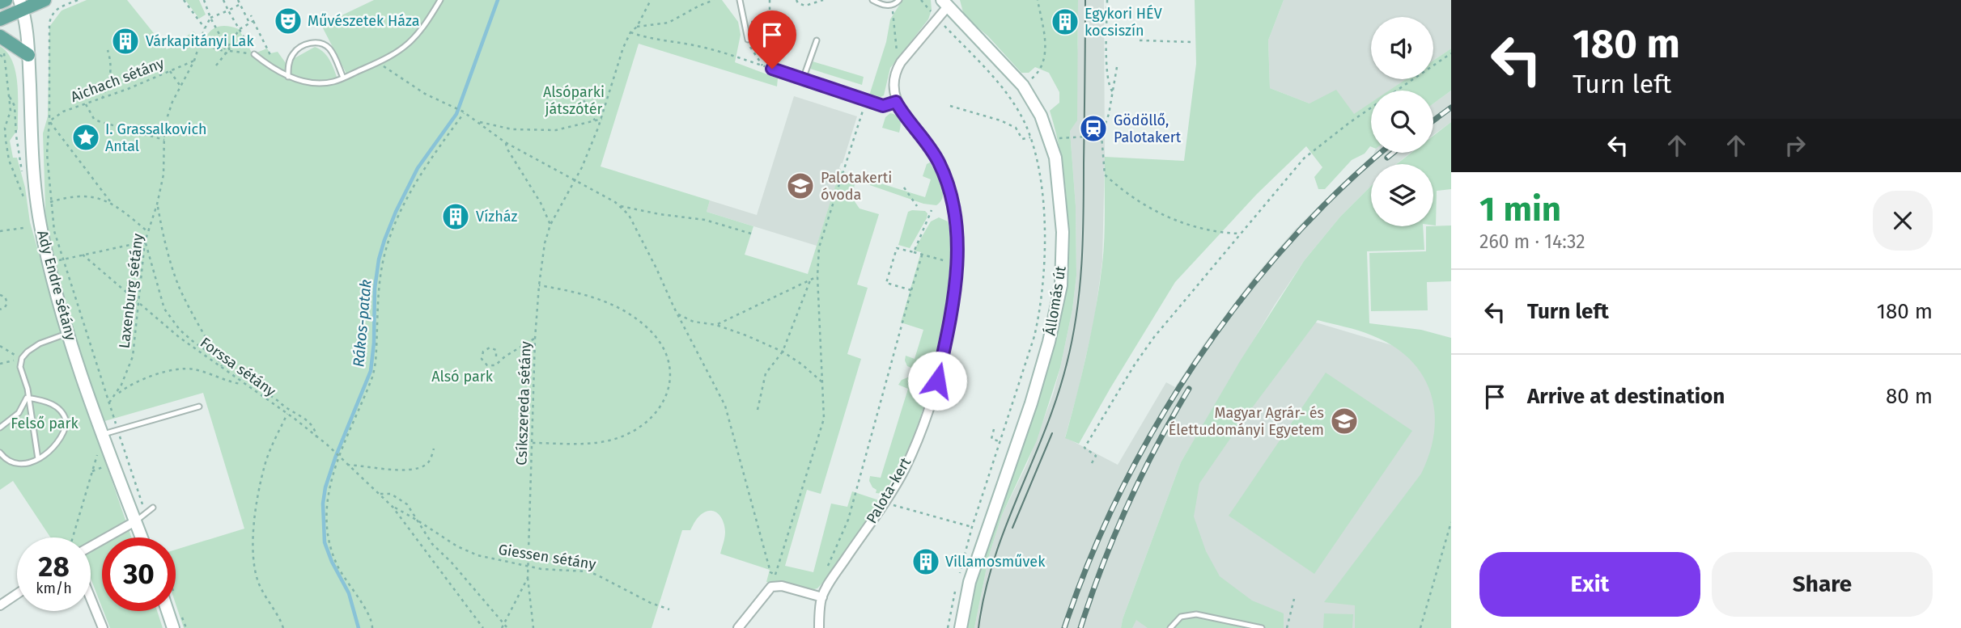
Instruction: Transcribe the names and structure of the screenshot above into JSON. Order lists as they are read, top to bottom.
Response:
{
  "streets": {
    "main road": ["Ady Endre sétány", "Állomás út"],
    "street": ["Palota-kert"],
    "path": [
      "Aichach sétány",
      "Laxenburg sétány",
      "Forssa sétány",
      "Csíkszereda sétány",
      "Giessen sétány"
    ]
  },
  "crossings": [
    ["Aichach sétány", "Laxenburg sétány"],
    ["Laxenburg sétány", "Forssa sétány"],
    ["Forssa sétány", "Giessen sétány"],
    ["Csíkszereda sétány", "Giessen sétány"]
  ],
  "water": ["Rákos-patak"],
  "parks": ["Alsóparki játszótér", "Alsó park", "Felső park"],
  "places": {
    "theatre": ["Művészetek Háza"],
    "building": [
      "Egykori HÉV kocsiszín",
      "Várkapitányi Lak",
      "Vízház",
      "Villamosművek"
    ],
    "station": ["Gödöllő, Palotakert"],
    "place": ["I. Grassalkovich Antal"],
    "school or university": ["Palotakerti óvoda", "Magyar Agrár- és Élettudományi Egyetem"]
  },
  "page": {
    "turn": ["180 m", "Turn left"],
    "heading": ["1 min", "260 m · 14:32"],
    "list": [
      {
        "name": "Turn left",
        "value": "180 m"
      },
      {
        "name": "Arrive at destination",
        "value": "80 m"
      }
    ],
    "speed": "28 km/h",
    "limit": "30",
    "buttons": ["Exit", "Share"]
  }
}
